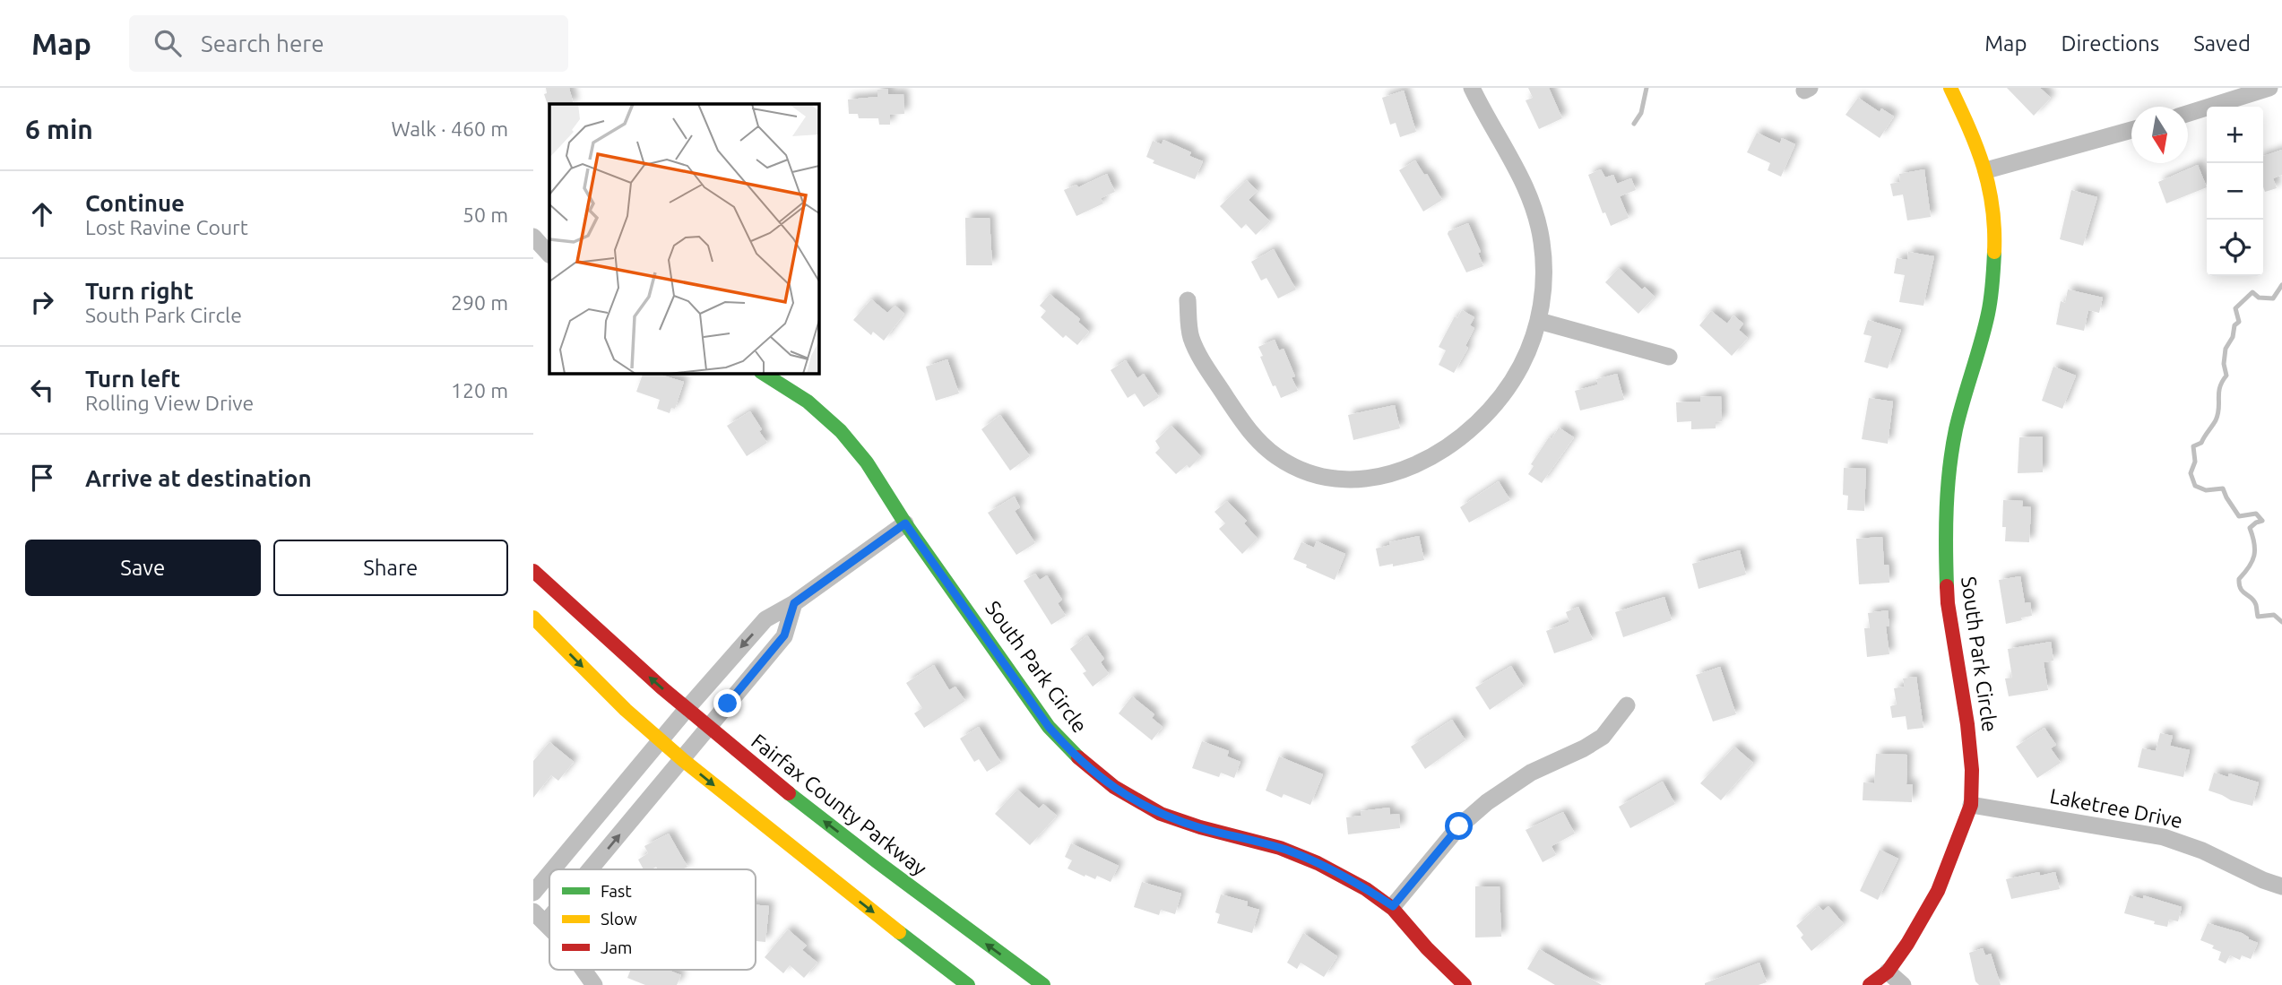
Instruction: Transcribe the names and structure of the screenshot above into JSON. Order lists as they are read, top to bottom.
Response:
{
  "streets": {
    "main road": ["South Park Circle", "Fairfax County Parkway"],
    "street": ["Laketree Drive"]
  },
  "crossings": [
    ["South Park Circle", "Laketree Drive"]
  ],
  "legend": ["Fast", "Slow", "Jam"],
  "north": "bottom",
  "page": {
    "header": "Map",
    "search": "Search here",
    "nav": ["Map", "Directions", "Saved"],
    "heading": ["6 min", "Walk · 460 m"],
    "map_buttons": ["+", "−"],
    "list": [
      ["Continue", "Lost Ravine Court", "50 m"],
      ["Turn right", "South Park Circle", "290 m"],
      ["Turn left", "Rolling View Drive", "120 m"],
      "Arrive at destination"
    ],
    "buttons": ["Save", "Share"]
  }
}
